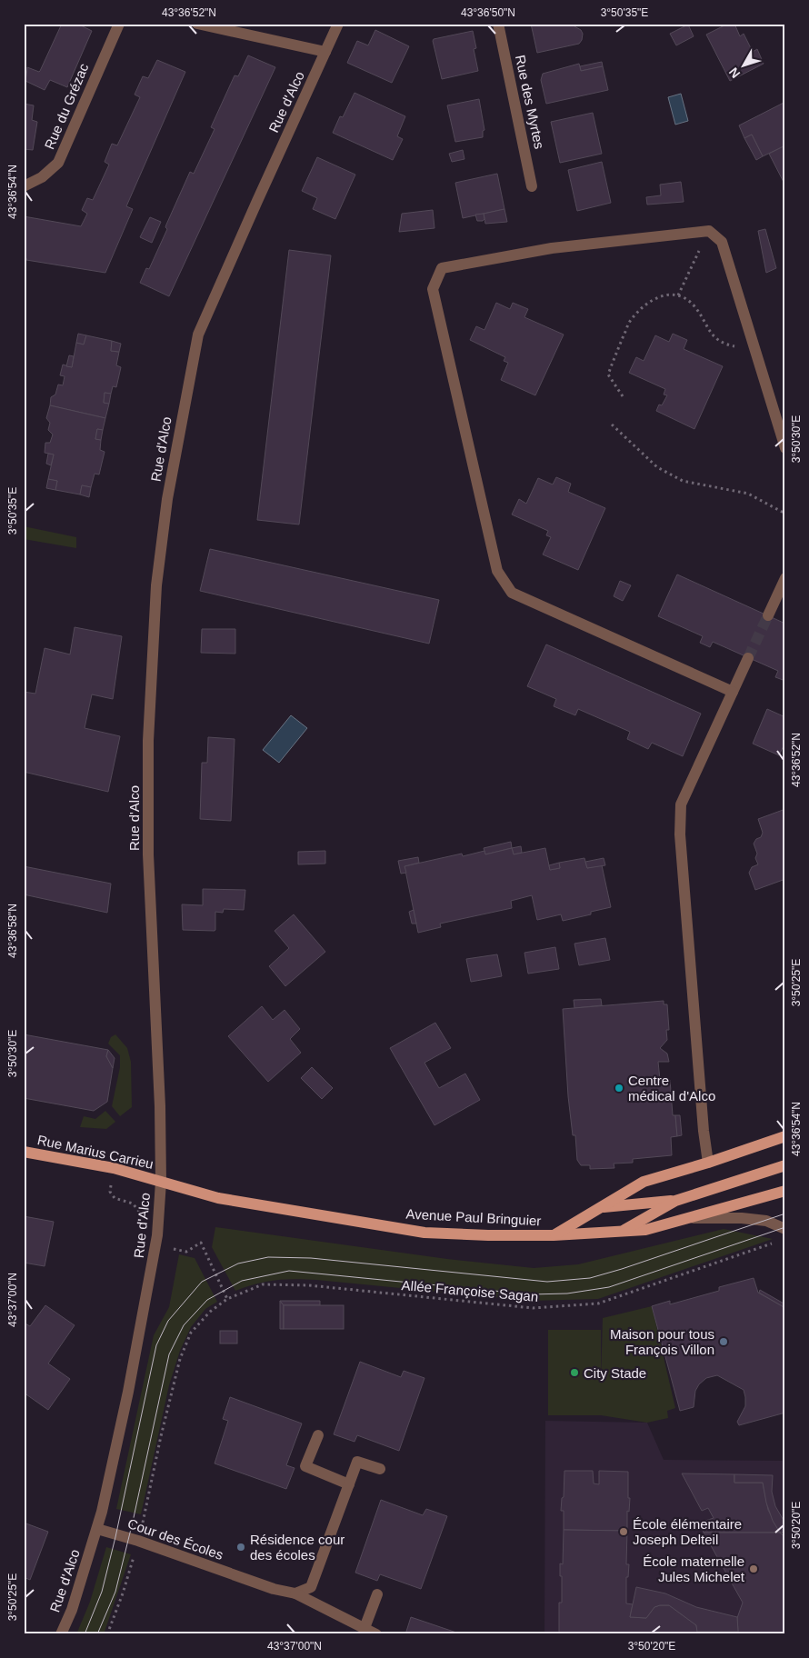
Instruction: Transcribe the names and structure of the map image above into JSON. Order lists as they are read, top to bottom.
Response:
{
  "streets": {
    "main road": ["Rue Marius Carrieu", "Avenue Paul Bringuier"],
    "street": [
      "Rue d'Alco",
      "Rue des Myrtes",
      "Rue du Grézac",
      "Cour des Écoles"
    ],
    "path": ["Allée Françoise Sagan"]
  },
  "crossings": [
    ["Rue d'Alco", "Rue Marius Carrieu"],
    ["Rue d'Alco", "Avenue Paul Bringuier"],
    ["Rue d'Alco", "Cour des Écoles"],
    ["Rue Marius Carrieu", "Avenue Paul Bringuier"],
    ["Allée Françoise Sagan", "Cour des Écoles"]
  ],
  "places": [
    "Centre médical d'Alco",
    "Maison pour tous François Villon",
    "City Stade",
    "École élémentaire Joseph Delteil",
    "Résidence cour des écoles",
    "École maternelle Jules Michelet"
  ],
  "north": "bottom left",
  "coordinates": [
    "43°36'52\"N",
    "43°36'50\"N",
    "3°50'35\"E",
    "43°36'54\"N",
    "3°50'30\"E",
    "43°36'58\"N",
    "3°50'25\"E",
    "43°37'00\"N",
    "3°50'20\"E"
  ]
}
